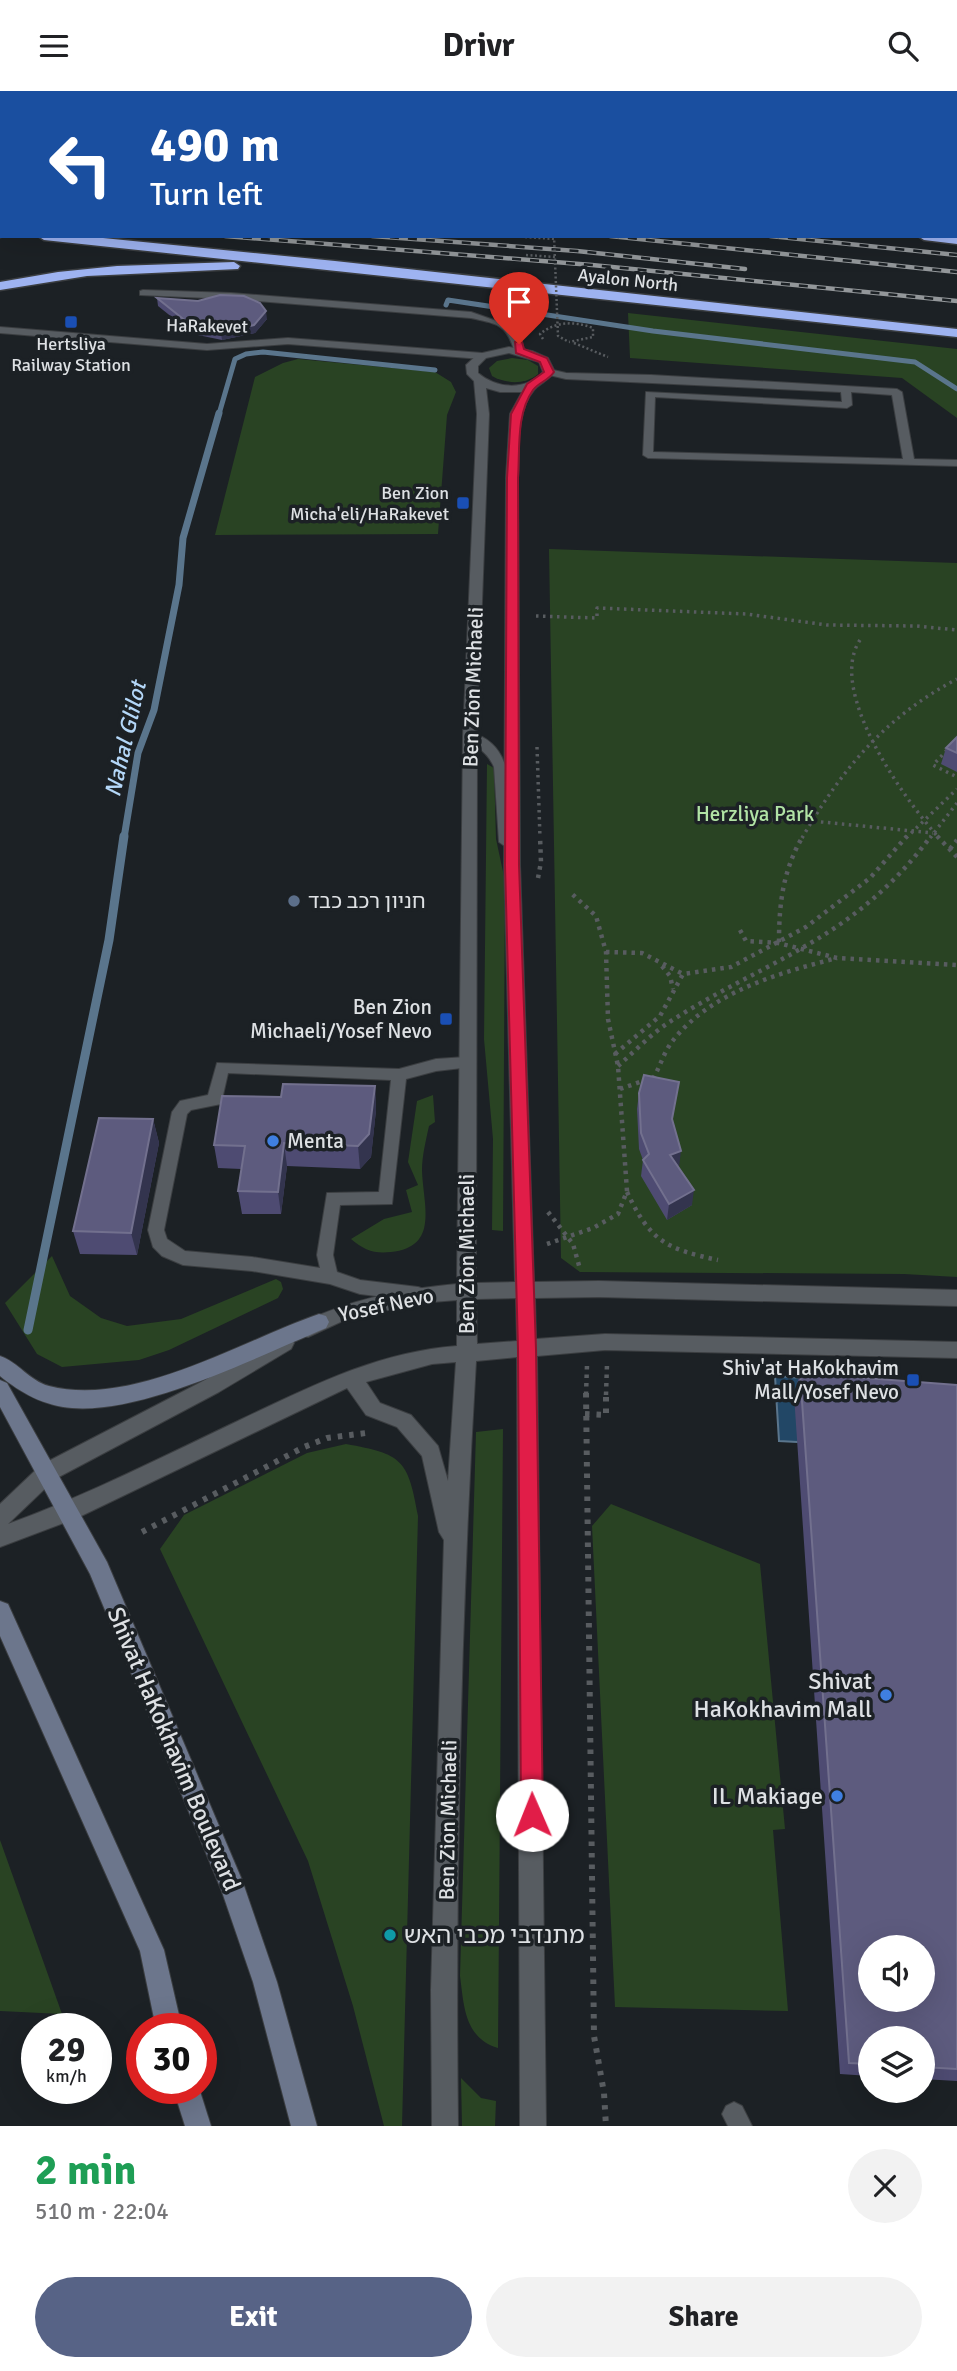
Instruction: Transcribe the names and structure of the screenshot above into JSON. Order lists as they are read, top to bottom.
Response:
{
  "streets": {
    "highway": ["Ayalon North"],
    "main road": ["Shivat HaKokhavim Boulevard"],
    "street": ["Ben Zion Michaeli", "Yosef Nevo"],
    "lane": ["HaRakevet"]
  },
  "crossings": [
    ["Ben Zion Michaeli", "Yosef Nevo"],
    ["Yosef Nevo", "Shivat HaKokhavim Boulevard"]
  ],
  "water": ["Nahal Glilot"],
  "parks": ["Herzliya Park"],
  "places": {
    "transit": [
      "Hertsliya Railway Station",
      "Ben Zion Micha'eli/HaRakevet",
      "Ben Zion Michaeli/Yosef Nevo",
      "Shiv'at HaKokhavim Mall/Yosef Nevo"
    ],
    "other": [
      "חניון רכב כבד",
      "Menta",
      "Shivat HaKokhavim Mall",
      "IL Makiage",
      "מתנדבי מכבי האש"
    ]
  },
  "page": {
    "header": "Drivr",
    "turn": ["490 m", "Turn left"],
    "speed": "29 km/h",
    "limit": "30",
    "heading": ["2 min", "510 m · 22:04"],
    "buttons": ["Exit", "Share"]
  }
}
